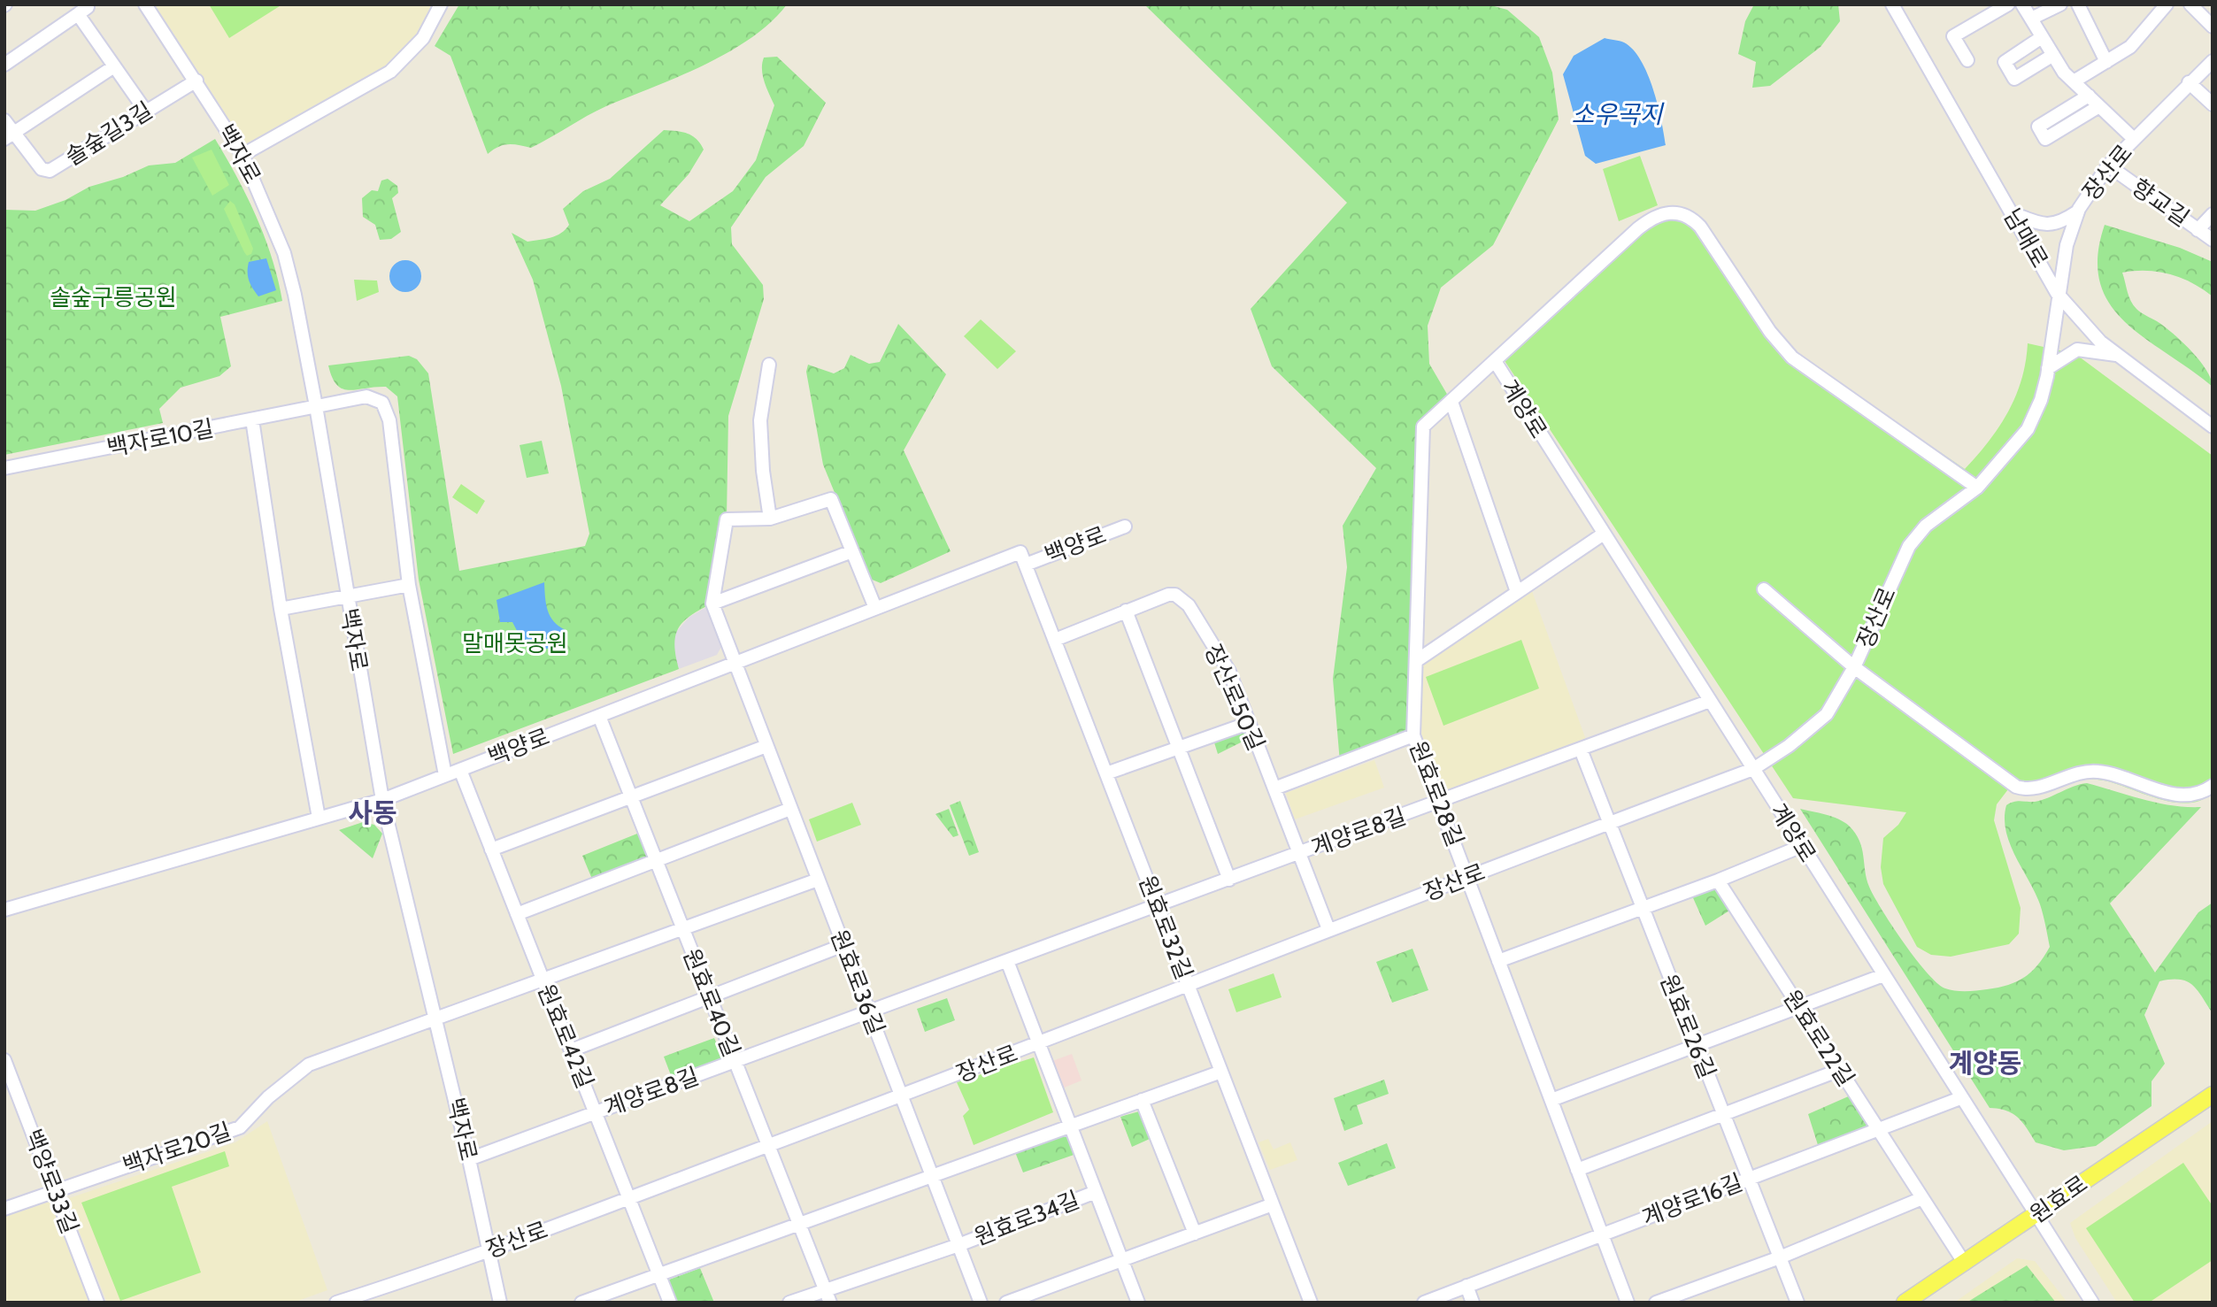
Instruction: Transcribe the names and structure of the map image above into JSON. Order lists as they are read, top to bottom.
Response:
{
  "streets": {
    "main road": ["원효로"],
    "street": [
      "솔숲길3길",
      "백자로",
      "장산로",
      "향교길",
      "남매로",
      "계양로",
      "백자로10길",
      "백양로",
      "장산로50길",
      "원효로28길",
      "계양로8길",
      "원효로32길",
      "원효로36길",
      "원효로40길",
      "원효로26길",
      "원효로42길",
      "원효로22길",
      "백자로20길",
      "백양로33길",
      "계양로16길",
      "원효로34길"
    ]
  },
  "crossings": [
    ["솔숲길3길", "백자로"],
    ["백자로", "장산로"],
    ["백자로", "백자로10길"],
    ["백자로", "백양로"],
    ["백자로", "계양로8길"],
    ["백자로", "백자로20길"],
    ["장산로", "향교길"],
    ["장산로", "남매로"],
    ["장산로", "계양로"],
    ["장산로", "장산로50길"],
    ["장산로", "원효로28길"],
    ["장산로", "원효로32길"],
    ["장산로", "원효로36길"],
    ["장산로", "원효로40길"],
    ["장산로", "원효로26길"],
    ["장산로", "원효로42길"],
    ["장산로", "원효로34길"],
    ["계양로", "원효로28길"],
    ["계양로", "계양로8길"],
    ["계양로", "원효로"],
    ["계양로", "계양로16길"],
    ["백양로", "원효로32길"],
    ["백양로", "원효로36길"],
    ["백양로", "원효로40길"],
    ["백양로", "원효로42길"],
    ["장산로50길", "계양로8길"],
    ["장산로50길", "원효로32길"],
    ["원효로28길", "계양로8길"],
    ["원효로28길", "계양로16길"],
    ["계양로8길", "원효로32길"],
    ["계양로8길", "원효로36길"],
    ["계양로8길", "원효로40길"],
    ["계양로8길", "원효로26길"],
    ["계양로8길", "원효로42길"],
    ["원효로36길", "백자로20길"],
    ["원효로36길", "원효로34길"],
    ["원효로40길", "백자로20길"],
    ["원효로26길", "계양로16길"],
    ["원효로42길", "백자로20길"],
    ["원효로22길", "원효로"],
    ["원효로22길", "계양로16길"],
    ["백자로20길", "백양로33길"]
  ],
  "districts": ["사동", "계양동"],
  "water": ["소우곡지"],
  "parks": ["솔숲구릉공원", "말매못공원"]
}
